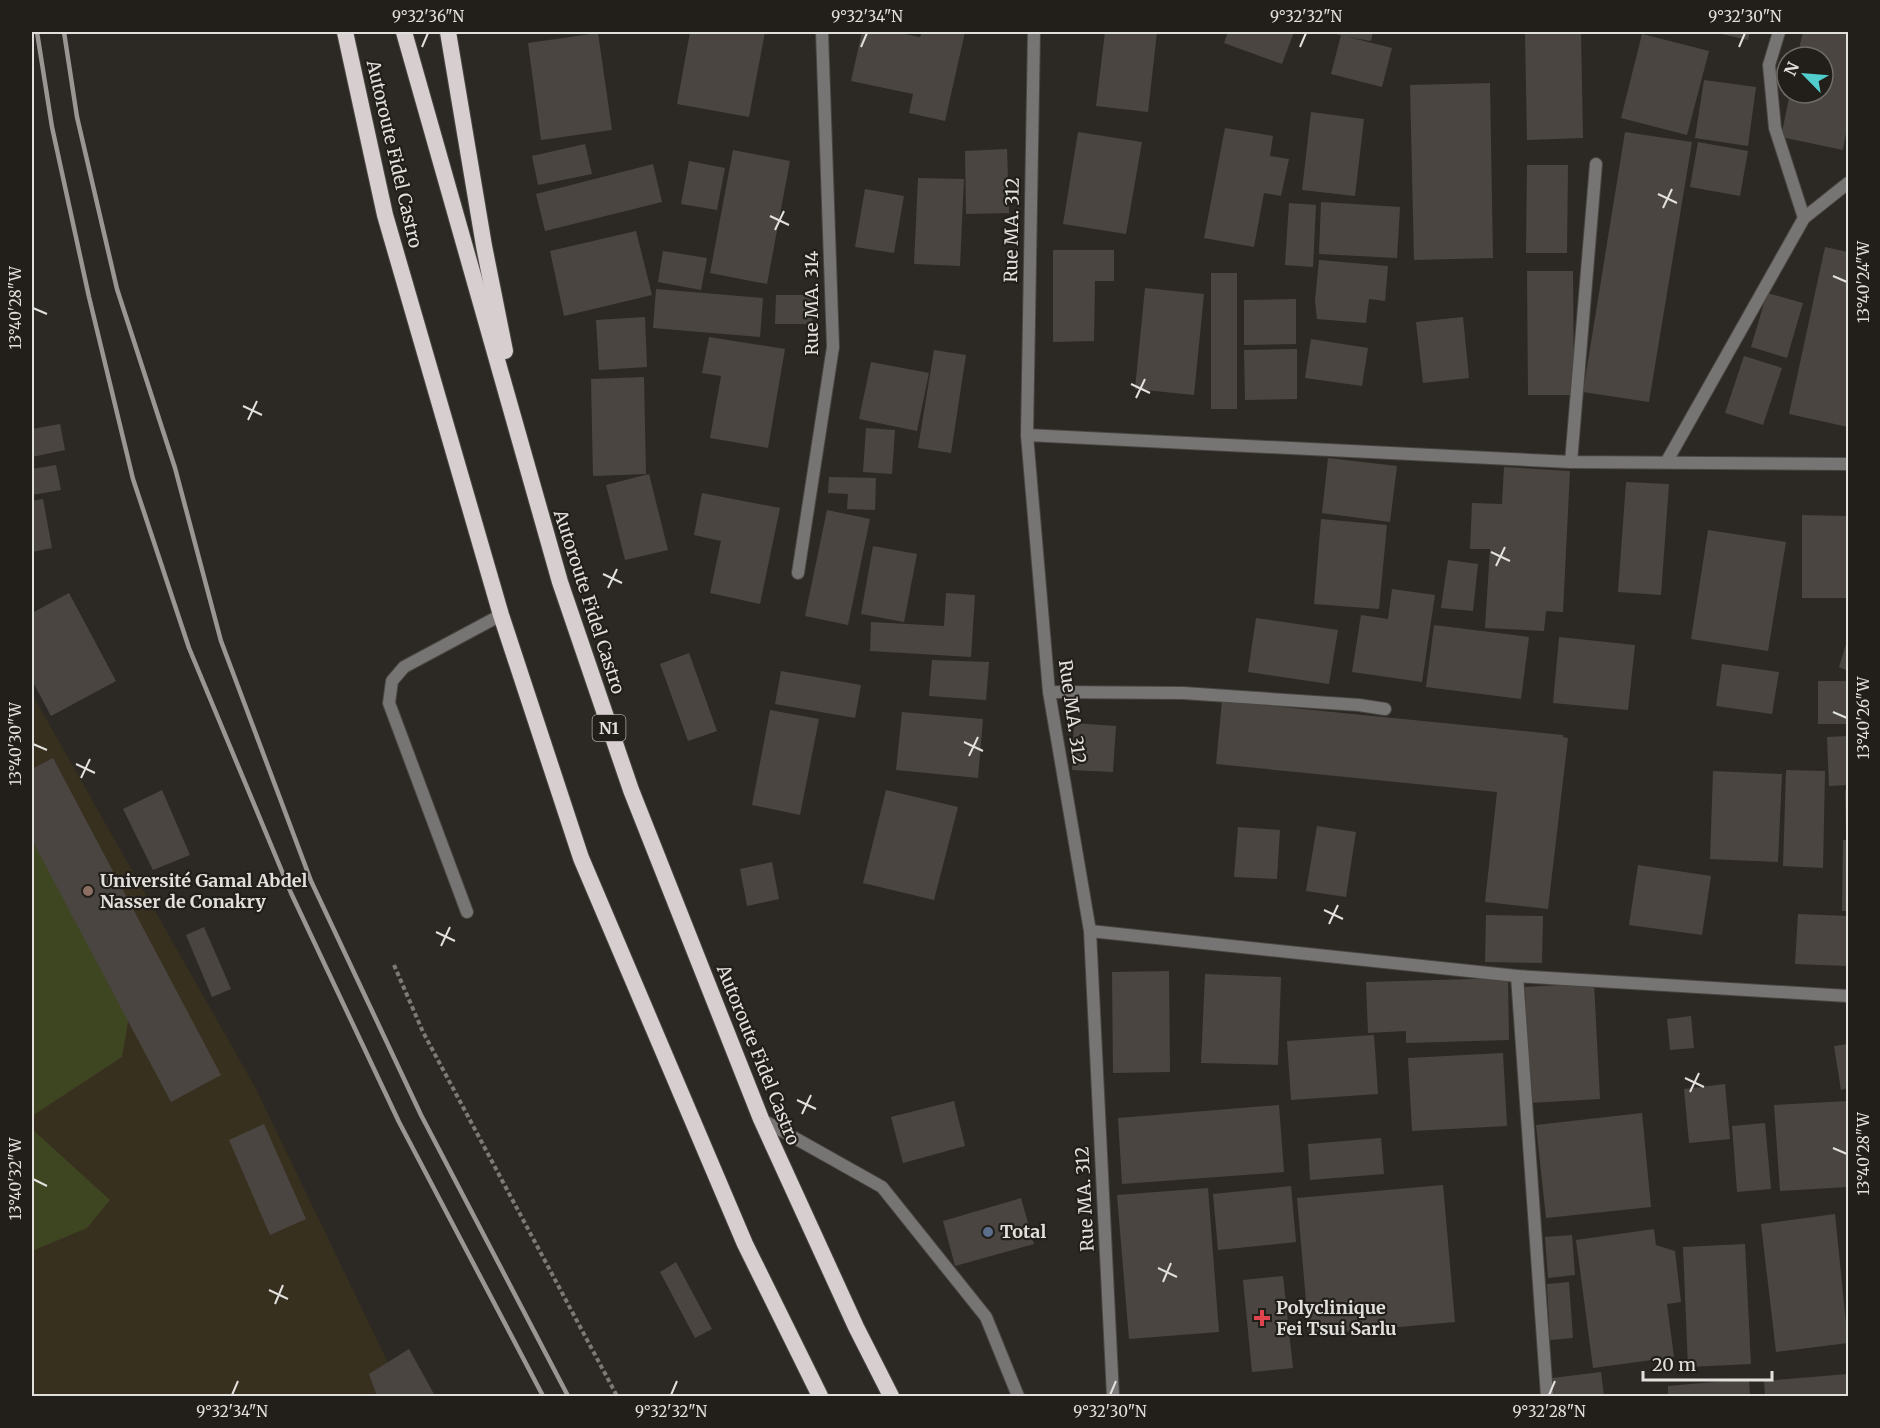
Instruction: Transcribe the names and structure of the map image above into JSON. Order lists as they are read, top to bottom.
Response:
{
  "streets": {
    "highway": ["Autoroute Fidel Castro", "N1"],
    "street": ["Rue MA. 312", "Rue MA. 314"]
  },
  "places": {
    "other": ["Université Gamal Abdel Nasser de Conakry", "Total"],
    "health": ["Polyclinique Fei Tsui Sarlu"]
  },
  "scale_bar": "20 m",
  "north": "top left",
  "coordinates": [
    "9°32'36\"N",
    "9°32'34\"N",
    "9°32'32\"N",
    "9°32'30\"N",
    "13°40'24\"W",
    "13°40'28\"W",
    "13°40'26\"W",
    "13°40'30\"W",
    "13°40'32\"W",
    "9°32'28\"N"
  ]
}
